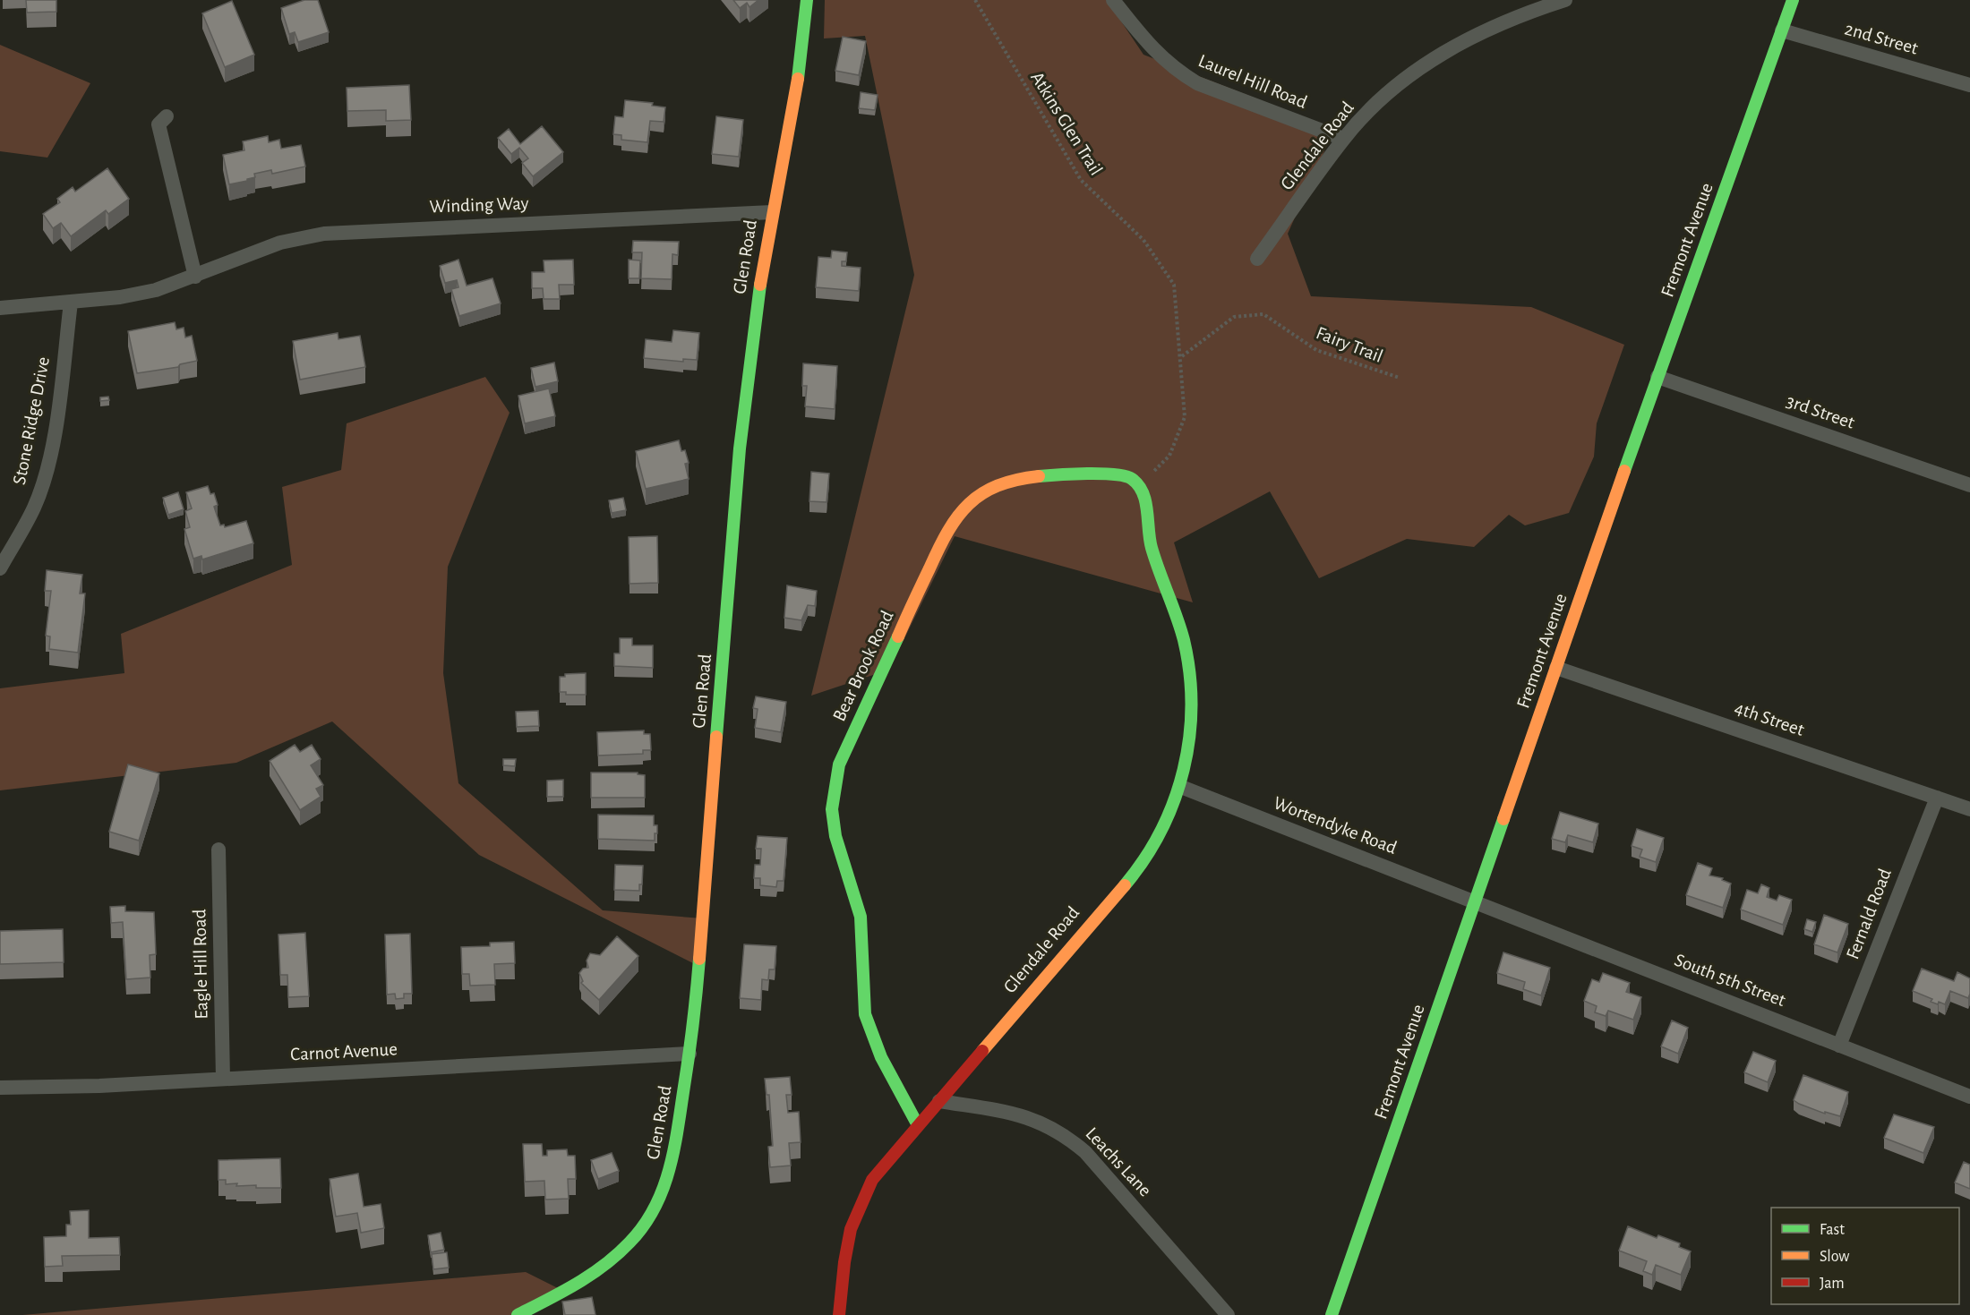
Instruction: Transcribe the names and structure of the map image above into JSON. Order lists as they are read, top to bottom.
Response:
{
  "streets": {
    "street": [
      "2nd Street",
      "Laurel Hill Road",
      "Glendale Road",
      "Winding Way",
      "Fremont Avenue",
      "Glen Road",
      "3rd Street",
      "Stone Ridge Drive",
      "Bear Brook Road",
      "4th Street",
      "Wortendyke Road",
      "Fernald Road",
      "Eagle Hill Road",
      "South 5th Street",
      "Carnot Avenue",
      "Leachs Lane"
    ],
    "path": ["Atkins Glen Trail", "Fairy Trail"]
  },
  "crossings": [
    ["2nd Street", "Fremont Avenue"],
    ["Laurel Hill Road", "Glendale Road"],
    ["Atkins Glen Trail", "Glendale Road"],
    ["Atkins Glen Trail", "Fairy Trail"],
    ["Atkins Glen Trail", "Bear Brook Road"],
    ["Glendale Road", "Bear Brook Road"],
    ["Glendale Road", "Wortendyke Road"],
    ["Glendale Road", "Leachs Lane"],
    ["Winding Way", "Glen Road"],
    ["Winding Way", "Stone Ridge Drive"],
    ["Fremont Avenue", "3rd Street"],
    ["Fremont Avenue", "4th Street"],
    ["Fremont Avenue", "Wortendyke Road"],
    ["Fremont Avenue", "South 5th Street"],
    ["Glen Road", "Carnot Avenue"],
    ["4th Street", "Fernald Road"],
    ["Wortendyke Road", "South 5th Street"],
    ["Fernald Road", "South 5th Street"],
    ["Eagle Hill Road", "Carnot Avenue"]
  ],
  "legend": ["Fast", "Slow", "Jam"]
}
